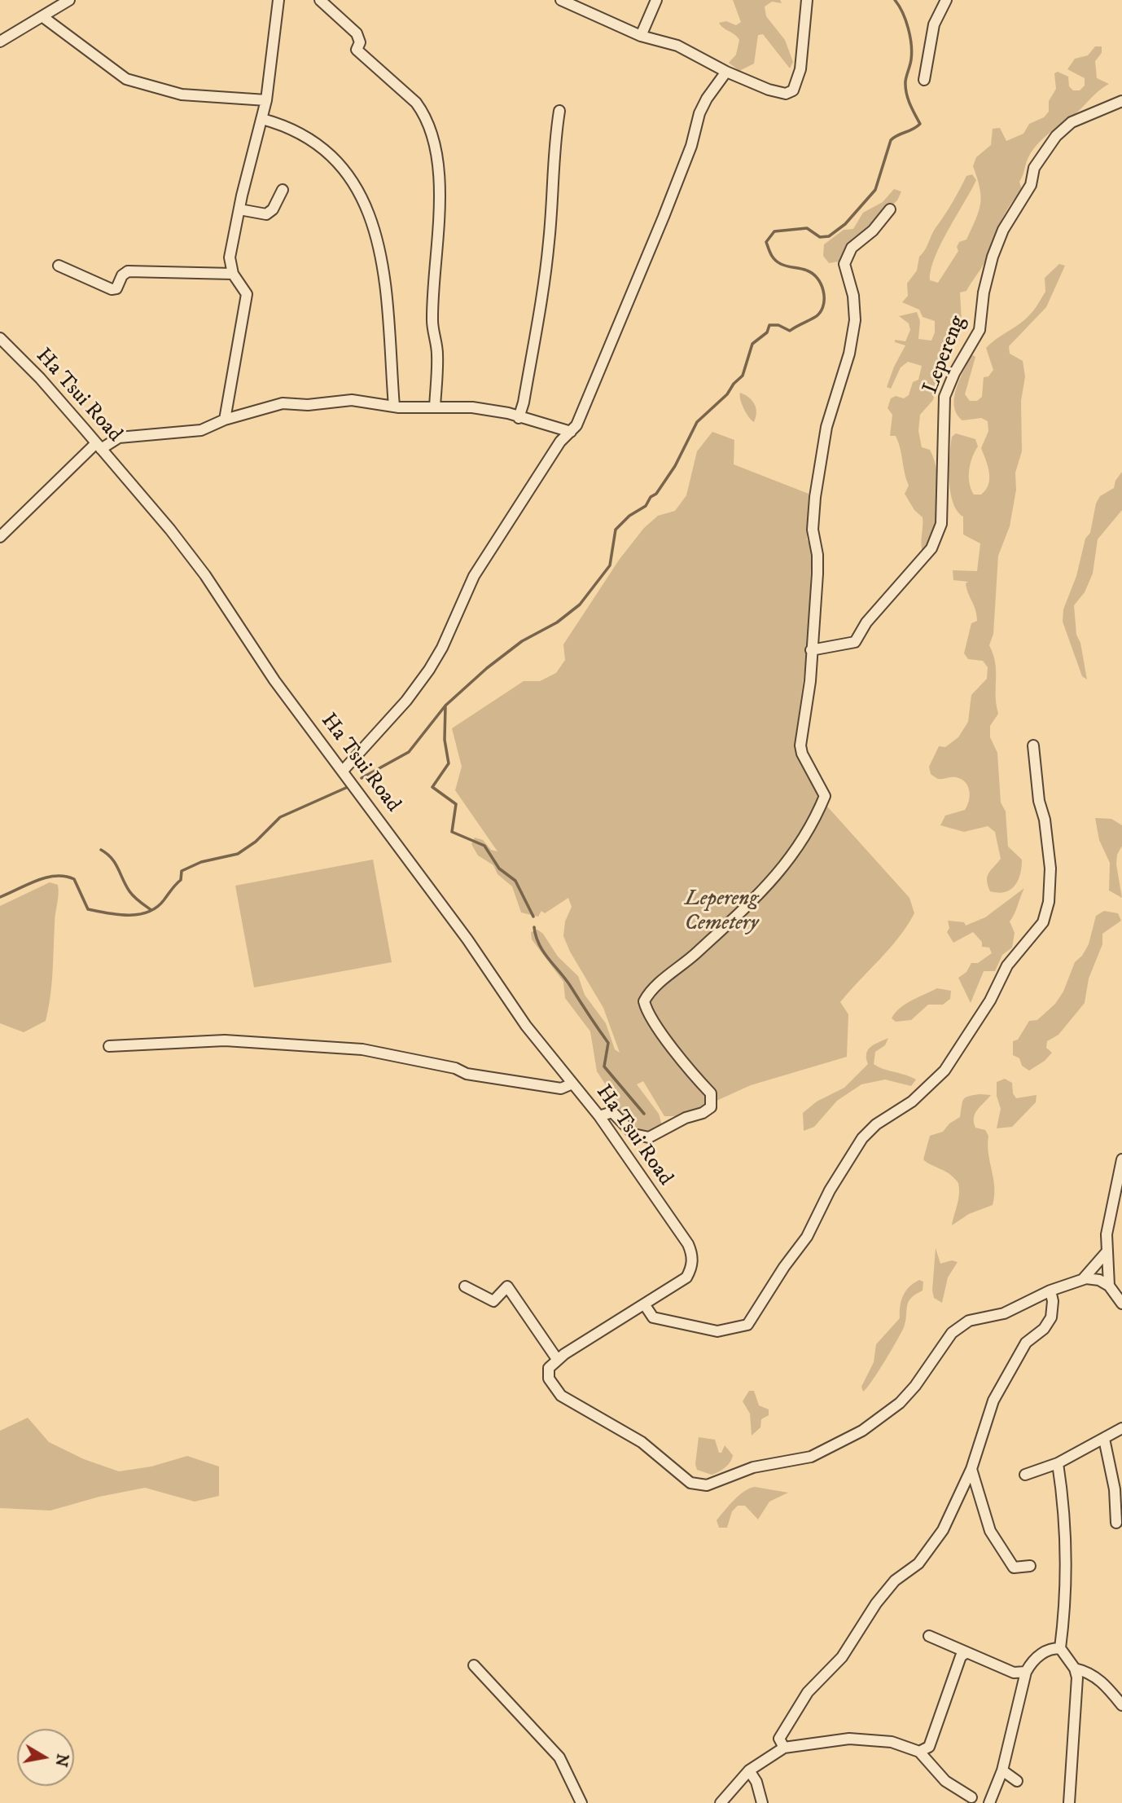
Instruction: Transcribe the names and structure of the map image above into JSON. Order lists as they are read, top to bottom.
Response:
{
  "streets": {
    "street": ["Lepereng", "Ha Tsui Road"]
  },
  "parks": ["Lepereng Cemetery"],
  "north": "right"
}
